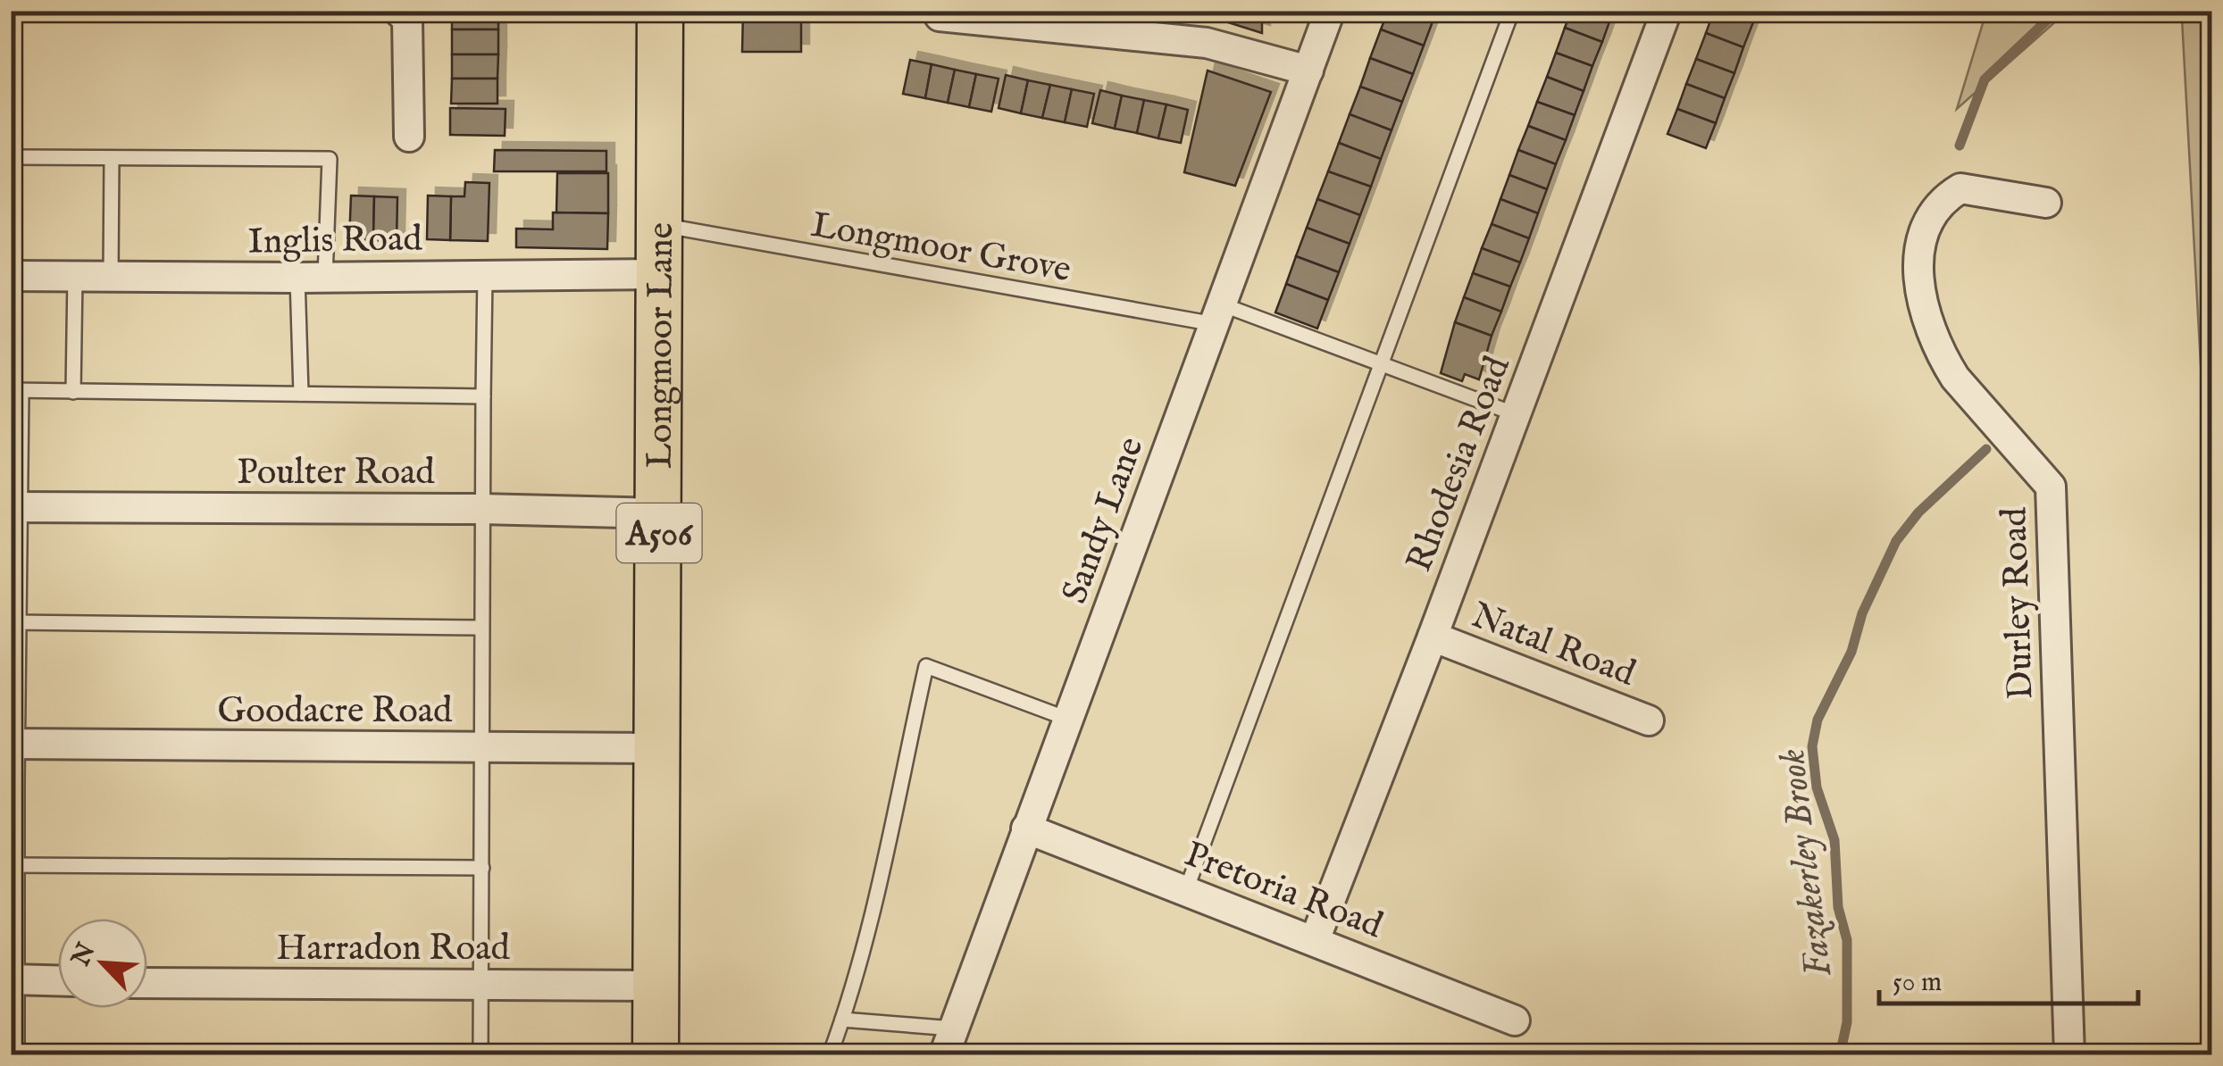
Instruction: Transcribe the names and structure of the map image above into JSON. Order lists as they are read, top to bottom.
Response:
{
  "streets": {
    "main road": ["Longmoor Lane", "A506"],
    "street": [
      "Inglis Road",
      "Rhodesia Road",
      "Poulter Road",
      "Sandy Lane",
      "Durley Road",
      "Natal Road",
      "Goodacre Road",
      "Pretoria Road",
      "Harradon Road"
    ],
    "lane": ["Longmoor Grove"]
  },
  "crossings": [
    ["Inglis Road", "Longmoor Lane"],
    ["Longmoor Grove", "Longmoor Lane"],
    ["Longmoor Grove", "Rhodesia Road"],
    ["Longmoor Grove", "Sandy Lane"],
    ["Longmoor Lane", "Poulter Road"],
    ["Longmoor Lane", "Goodacre Road"],
    ["Longmoor Lane", "Harradon Road"],
    ["Rhodesia Road", "Natal Road"],
    ["Rhodesia Road", "Pretoria Road"],
    ["Sandy Lane", "Pretoria Road"]
  ],
  "water": ["Fazakerley Brook"],
  "scale_bar": "50 m",
  "north": "top left"
}
